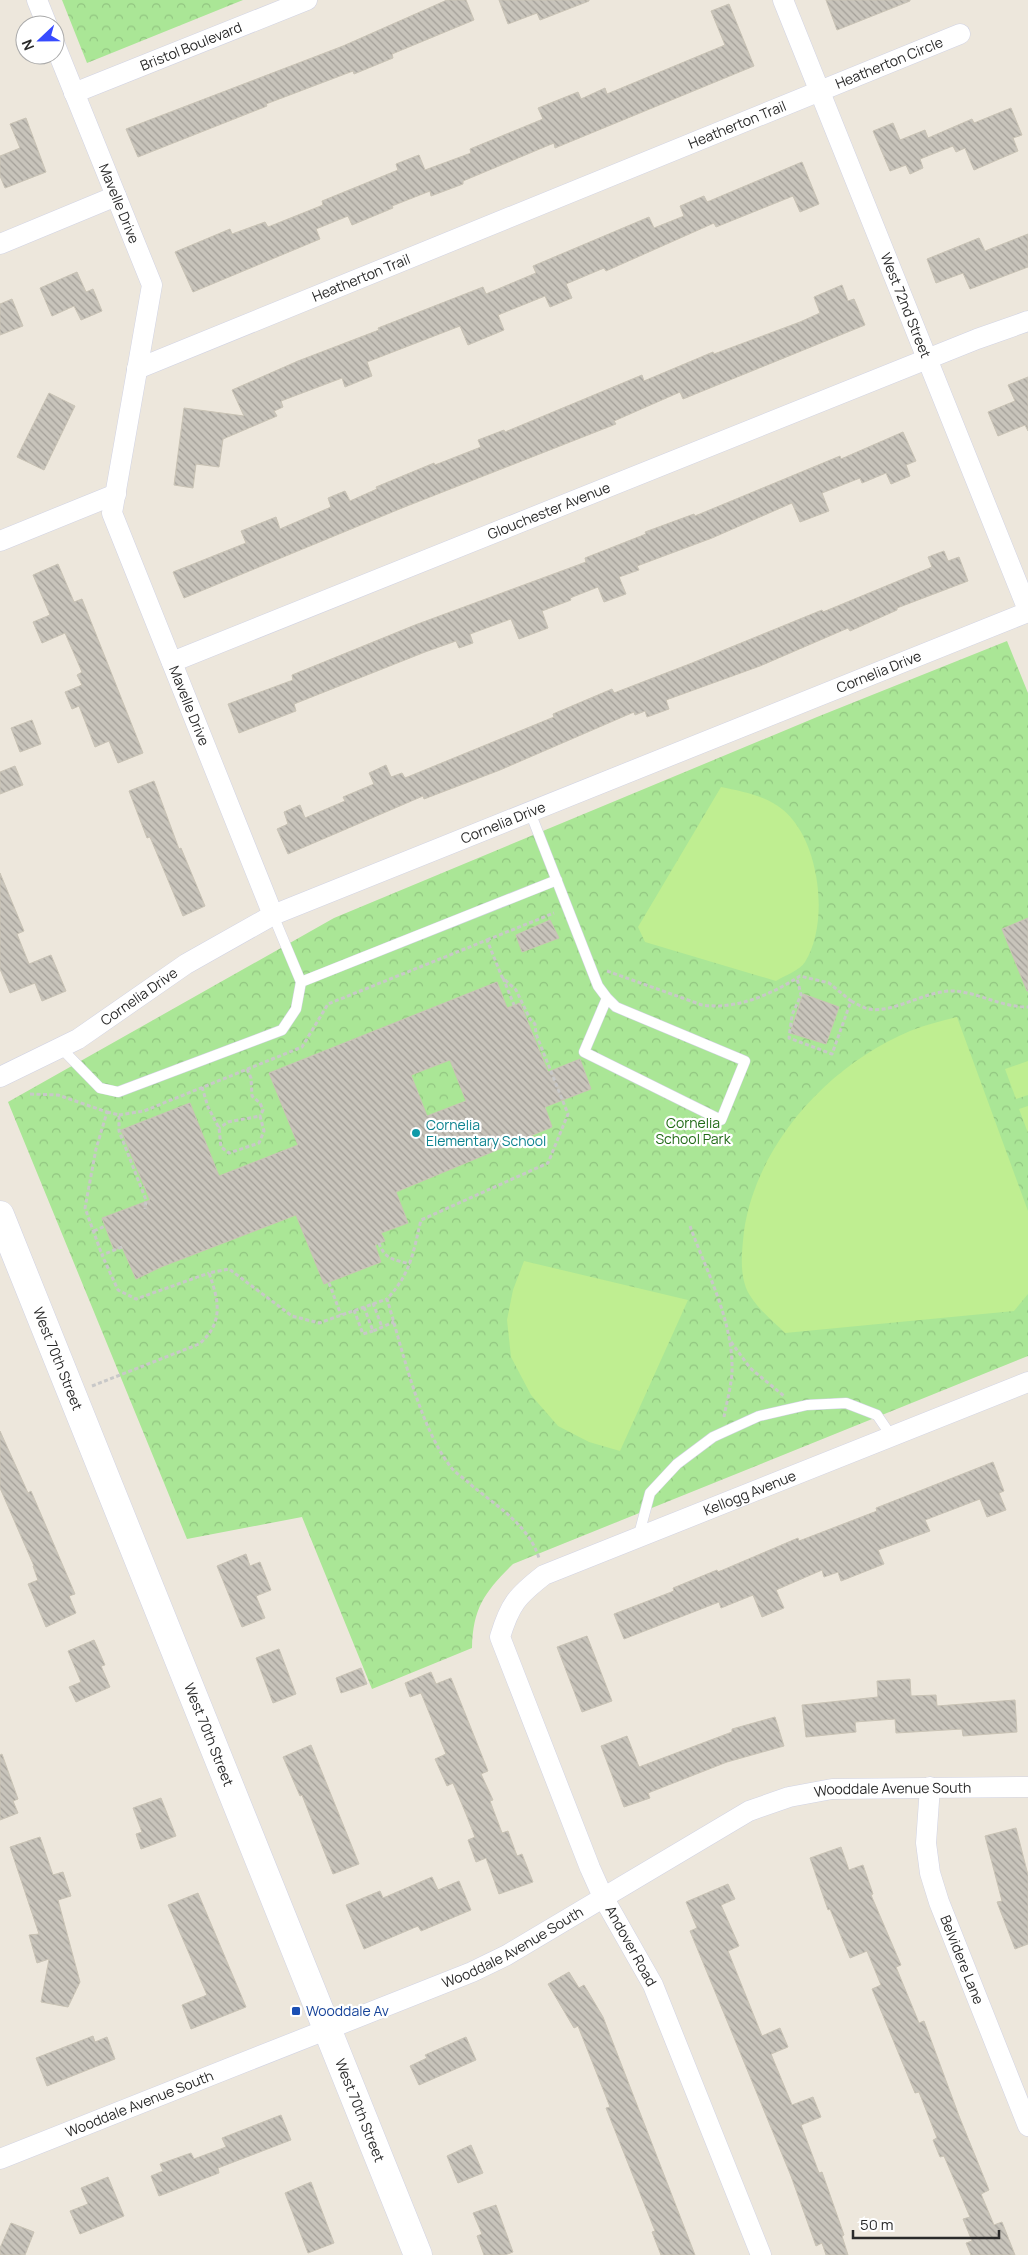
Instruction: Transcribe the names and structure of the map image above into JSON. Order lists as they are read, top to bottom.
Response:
{
  "streets": {
    "street": [
      "Bristol Boulevard",
      "Heatherton Circle",
      "Heatherton Trail",
      "Mavelle Drive",
      "West 72nd Street",
      "Glouchester Avenue",
      "Cornelia Drive",
      "West 70th Street",
      "Kellogg Avenue",
      "Wooddale Avenue South",
      "Andover Road",
      "Belvidere Lane"
    ]
  },
  "crossings": [
    ["Bristol Boulevard", "Mavelle Drive"],
    ["Heatherton Circle", "Heatherton Trail"],
    ["Heatherton Circle", "West 72nd Street"],
    ["Heatherton Trail", "Mavelle Drive"],
    ["Heatherton Trail", "West 72nd Street"],
    ["Mavelle Drive", "Glouchester Avenue"],
    ["Mavelle Drive", "Cornelia Drive"],
    ["West 72nd Street", "Glouchester Avenue"],
    ["West 72nd Street", "Cornelia Drive"],
    ["West 70th Street", "Wooddale Avenue South"],
    ["Kellogg Avenue", "Andover Road"],
    ["Wooddale Avenue South", "Andover Road"],
    ["Wooddale Avenue South", "Belvidere Lane"]
  ],
  "parks": ["Cornelia School Park"],
  "places": {
    "other": ["Cornelia Elementary School"],
    "transit": ["Wooddale Av"]
  },
  "scale_bar": "50 m",
  "north": "left"
}
